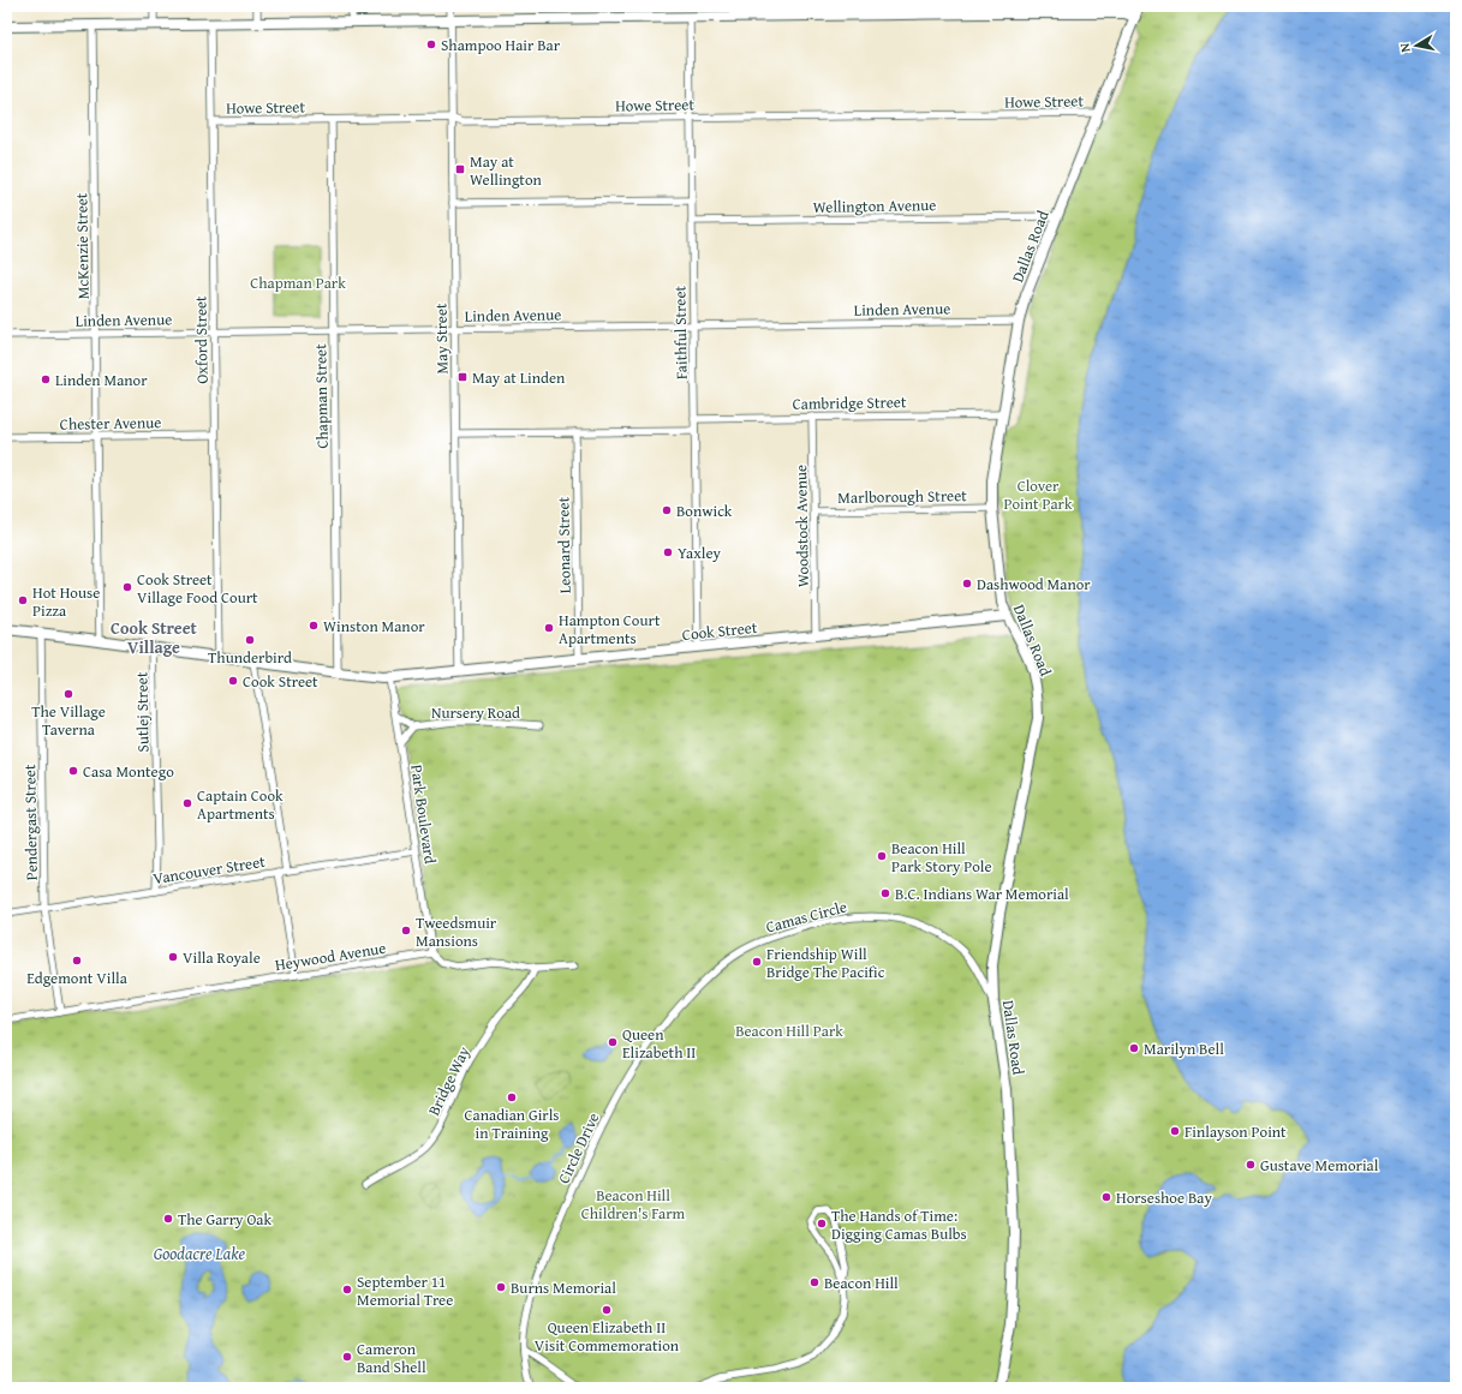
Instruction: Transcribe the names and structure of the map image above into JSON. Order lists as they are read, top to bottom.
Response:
{
  "streets": {
    "main road": ["Dallas Road", "Cook Street"],
    "street": [
      "Howe Street",
      "Wellington Avenue",
      "McKenzie Street",
      "Linden Avenue",
      "Faithful Street",
      "May Street",
      "Oxford Street",
      "Chapman Street",
      "Cambridge Street",
      "Chester Avenue",
      "Marlborough Street",
      "Woodstock Avenue",
      "Leonard Street",
      "Sutlej Street",
      "Nursery Road",
      "Park Boulevard",
      "Pendergast Street",
      "Vancouver Street",
      "Camas Circle",
      "Heywood Avenue",
      "Bridge Way",
      "Circle Drive"
    ]
  },
  "crossings": [
    ["Howe Street", "Dallas Road"],
    ["Howe Street", "Faithful Street"],
    ["Howe Street", "May Street"],
    ["Howe Street", "Oxford Street"],
    ["Howe Street", "Chapman Street"],
    ["Wellington Avenue", "Dallas Road"],
    ["Wellington Avenue", "Faithful Street"],
    ["McKenzie Street", "Linden Avenue"],
    ["McKenzie Street", "Chester Avenue"],
    ["McKenzie Street", "Cook Street"],
    ["Dallas Road", "Linden Avenue"],
    ["Dallas Road", "Cambridge Street"],
    ["Dallas Road", "Marlborough Street"],
    ["Dallas Road", "Cook Street"],
    ["Dallas Road", "Camas Circle"],
    ["Linden Avenue", "Faithful Street"],
    ["Linden Avenue", "May Street"],
    ["Linden Avenue", "Oxford Street"],
    ["Linden Avenue", "Chapman Street"],
    ["Faithful Street", "Cambridge Street"],
    ["Faithful Street", "Cook Street"],
    ["May Street", "Cook Street"],
    ["Oxford Street", "Chester Avenue"],
    ["Oxford Street", "Cook Street"],
    ["Chapman Street", "Cook Street"],
    ["Cambridge Street", "Woodstock Avenue"],
    ["Marlborough Street", "Woodstock Avenue"],
    ["Woodstock Avenue", "Cook Street"],
    ["Leonard Street", "Cook Street"],
    ["Cook Street", "Sutlej Street"],
    ["Cook Street", "Park Boulevard"],
    ["Cook Street", "Pendergast Street"],
    ["Sutlej Street", "Vancouver Street"],
    ["Nursery Road", "Park Boulevard"],
    ["Park Boulevard", "Vancouver Street"],
    ["Park Boulevard", "Heywood Avenue"],
    ["Pendergast Street", "Vancouver Street"],
    ["Pendergast Street", "Heywood Avenue"],
    ["Camas Circle", "Circle Drive"]
  ],
  "districts": ["Cook Street Village"],
  "water": ["Goodacre Lake"],
  "parks": [
    "Chapman Park",
    "Clover Point Park",
    "Beacon Hill Park",
    "Beacon Hill Children's Farm"
  ],
  "places": {
    "other": [
      "Shampoo Hair Bar",
      "Linden Manor",
      "Bonwick",
      "Yaxley",
      "Dashwood Manor",
      "Cook Street Village Food Court",
      "Hot House Pizza",
      "Winston Manor",
      "Hampton Court Apartments",
      "Thunderbird",
      "Cook Street",
      "The Village Taverna",
      "Casa Montego",
      "Captain Cook Apartments",
      "Beacon Hill Park Story Pole",
      "B.C. Indians War Memorial",
      "Tweedsmuir Mansions",
      "Villa Royale",
      "Edgemont Villa",
      "Friendship Will Bridge The Pacific",
      "Queen Elizabeth II",
      "Marilyn Bell",
      "Canadian Girls in Training",
      "Finlayson Point",
      "Gustave Memorial",
      "Horseshoe Bay",
      "The Garry Oak",
      "The Hands of Time: Digging Camas Bulbs",
      "Beacon Hill",
      "Burns Memorial",
      "September 11 Memorial Tree",
      "Queen Elizabeth II Visit Commemoration",
      "Cameron Band Shell"
    ],
    "transit": ["May at Wellington", "May at Linden"]
  },
  "north": "left"
}
